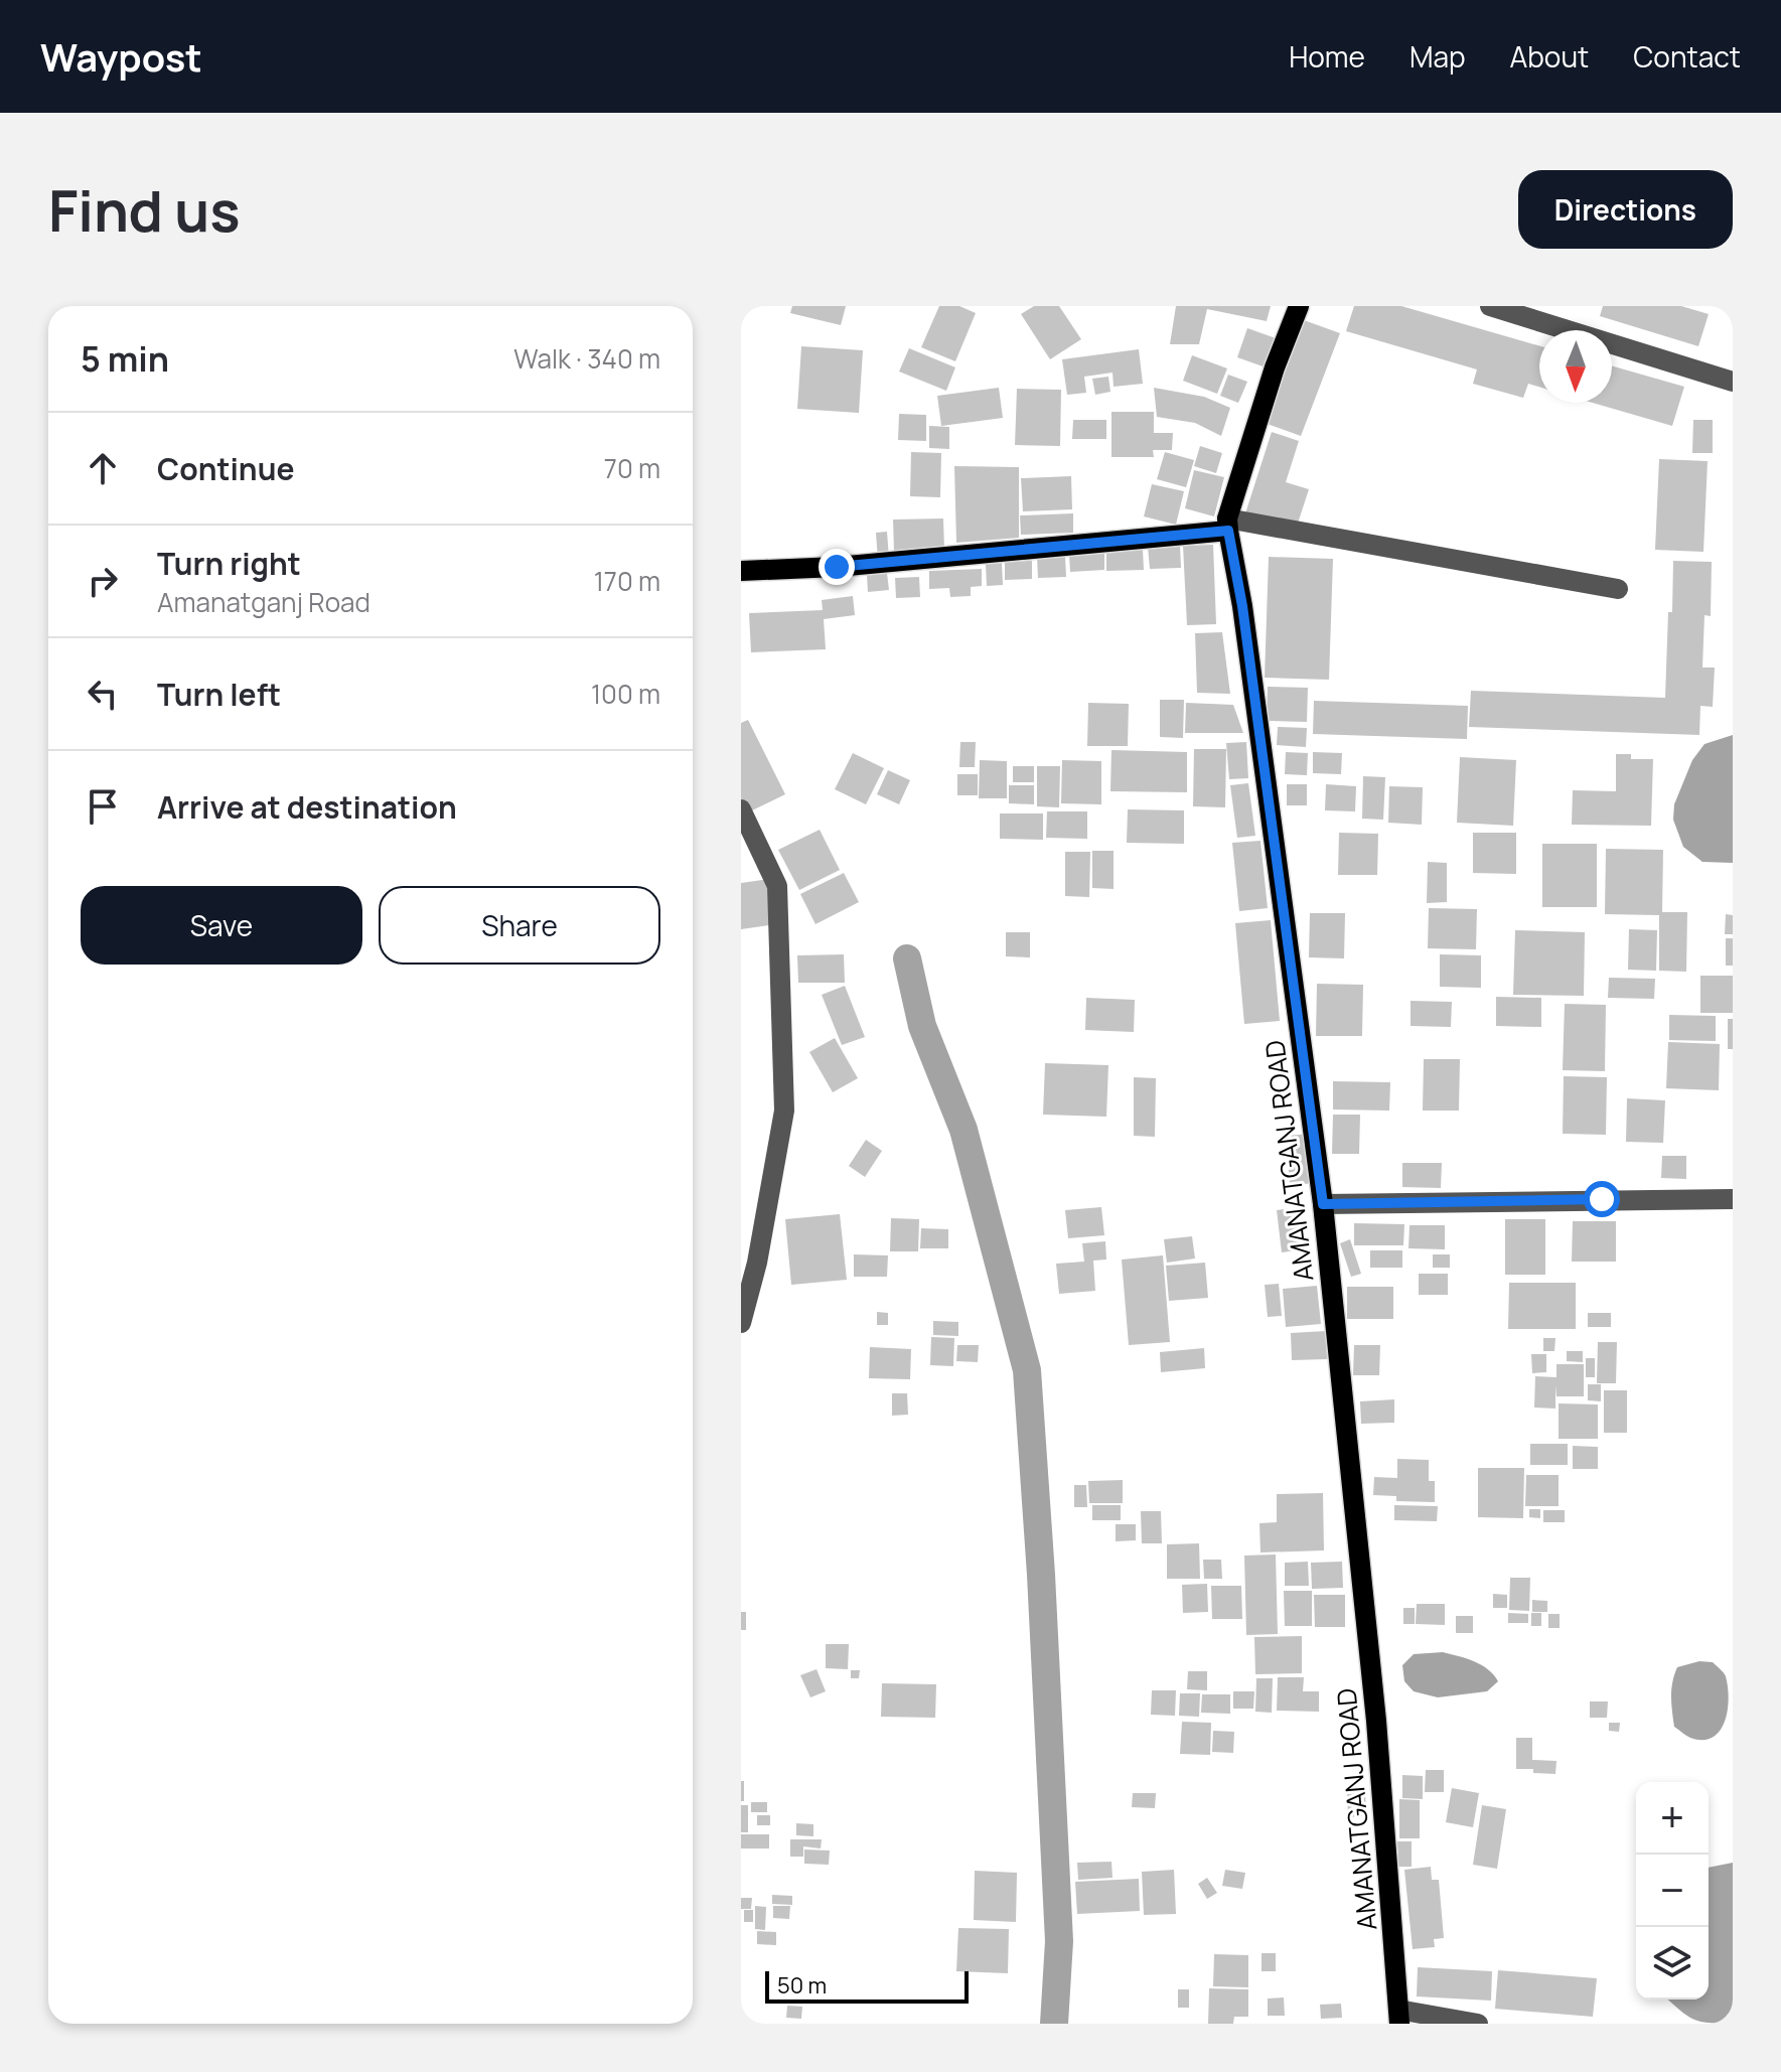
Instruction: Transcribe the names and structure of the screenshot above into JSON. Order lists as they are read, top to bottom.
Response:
{
  "streets": {
    "main road": ["AMANATGANJ ROAD"]
  },
  "scale_bar": "50 m",
  "north": "bottom",
  "page": {
    "header": "Waypost",
    "nav": [
      "Home",
      "Map",
      "About",
      "Contact"
    ],
    "buttons": [
      "Directions",
      ["Save", "Share"]
    ],
    "title": "Find us",
    "heading": ["5 min", "Walk · 340 m"],
    "list": [
      ["Continue", "70 m"],
      ["Turn right", "Amanatganj Road", "170 m"],
      ["Turn left", "100 m"],
      "Arrive at destination"
    ],
    "map_buttons": ["+", "−"],
    "scale": "50 m"
  }
}
